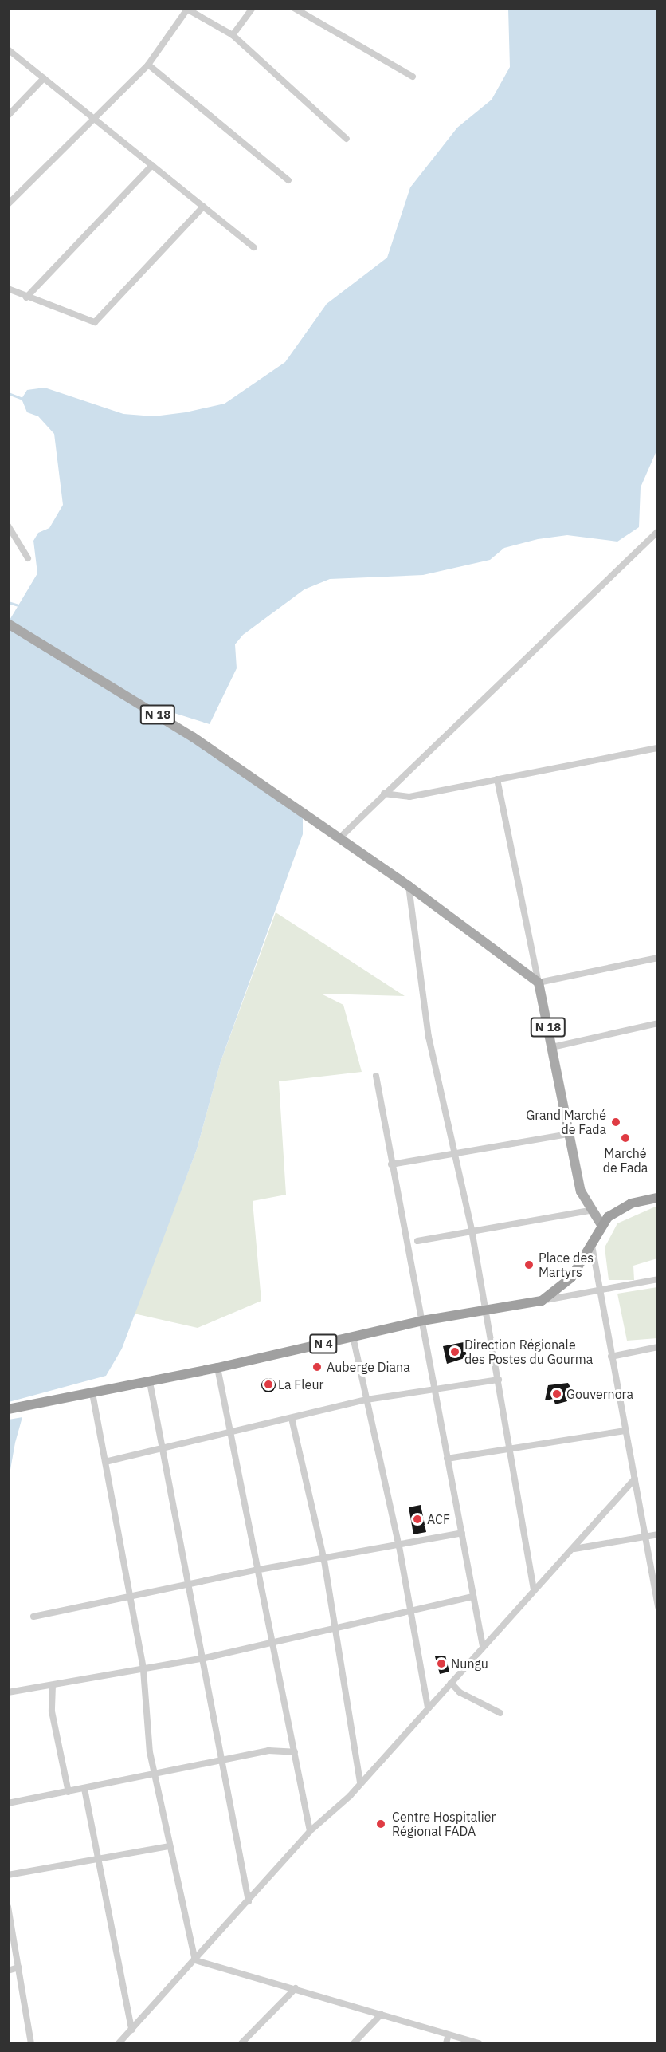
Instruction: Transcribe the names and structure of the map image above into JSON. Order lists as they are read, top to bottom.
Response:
{
  "streets": {
    "highway": ["N 4"],
    "main road": ["N 18"]
  },
  "crossings": [
    ["N 18", "N 4"]
  ],
  "places": [
    "Grand Marché de Fada",
    "Marché de Fada",
    "Place des Martyrs",
    "Direction Régionale des Postes du Gourma",
    "Auberge Diana",
    "La Fleur",
    "Gouvernora",
    "ACF",
    "Nungu",
    "Centre Hospitalier Régional FADA"
  ]
}
